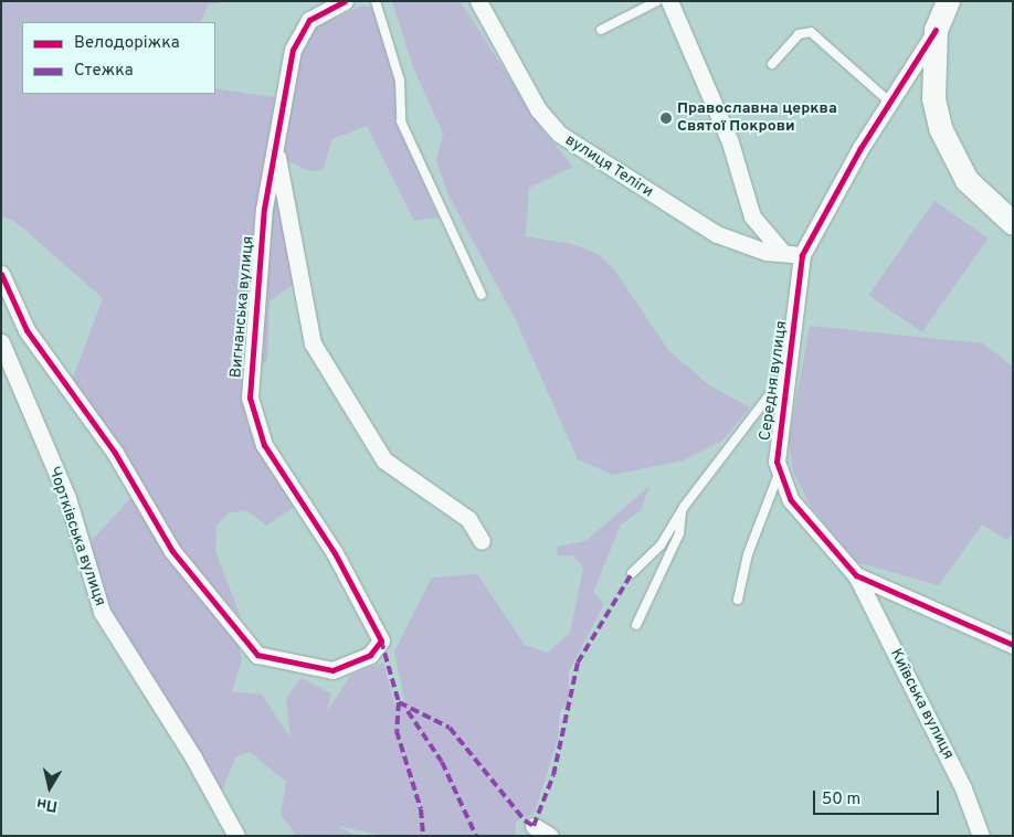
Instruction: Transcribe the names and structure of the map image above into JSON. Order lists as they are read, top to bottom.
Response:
{
  "streets": {
    "street": [
      "вулиця Теліги",
      "Вигнанська вулиця",
      "Середня вулиця",
      "Чортківська вулиця",
      "Київська вулиця"
    ]
  },
  "crossings": [
    ["вулиця Теліги", "Середня вулиця"],
    ["Середня вулиця", "Київська вулиця"]
  ],
  "places": ["Православна церква Святої Покрови"],
  "legend": ["Велодоріжка", "Стежка"],
  "scale_bar": "50 m",
  "north": "bottom"
}
